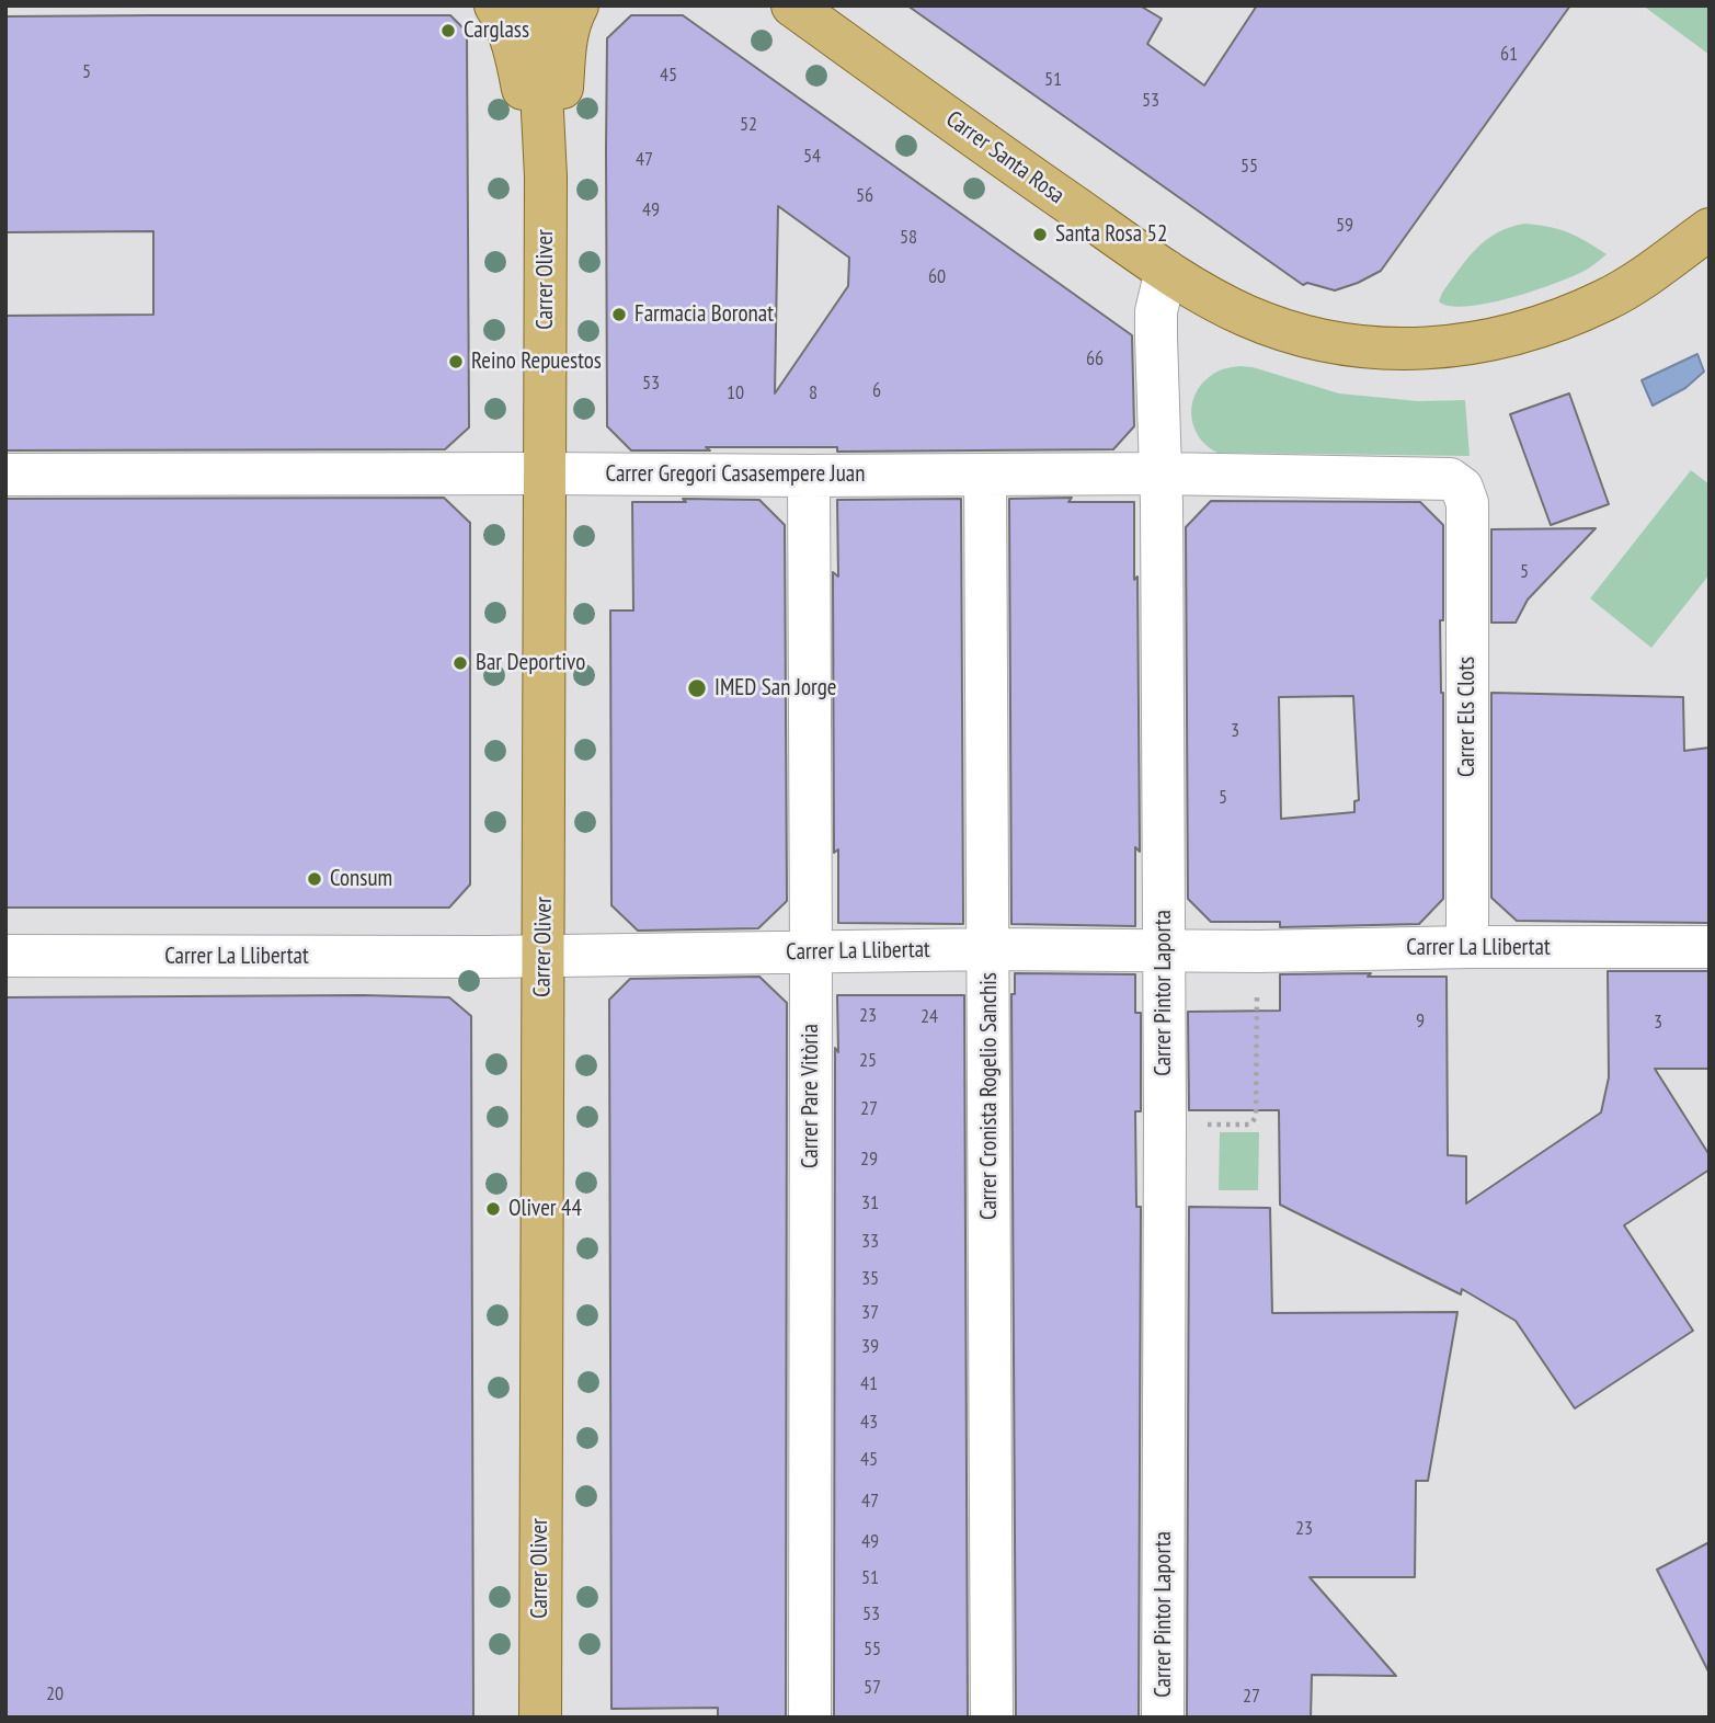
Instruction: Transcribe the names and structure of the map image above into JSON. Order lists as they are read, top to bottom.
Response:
{
  "streets": {
    "main road": ["Carrer Santa Rosa", "Carrer Oliver"],
    "street": [
      "Carrer Gregori Casasempere Juan",
      "Carrer Els Clots",
      "Carrer La Llibertat",
      "Carrer Pintor Laporta",
      "Carrer Pare Vitòria",
      "Carrer Cronista Rogelio Sanchis"
    ]
  },
  "crossings": [
    ["Carrer Santa Rosa", "Carrer Pintor Laporta"],
    ["Carrer Oliver", "Carrer Gregori Casasempere Juan"],
    ["Carrer Oliver", "Carrer La Llibertat"],
    ["Carrer Gregori Casasempere Juan", "Carrer Els Clots"],
    ["Carrer Gregori Casasempere Juan", "Carrer Pintor Laporta"],
    ["Carrer Gregori Casasempere Juan", "Carrer Pare Vitòria"],
    ["Carrer Gregori Casasempere Juan", "Carrer Cronista Rogelio Sanchis"],
    ["Carrer Els Clots", "Carrer La Llibertat"],
    ["Carrer La Llibertat", "Carrer Pintor Laporta"],
    ["Carrer La Llibertat", "Carrer Pare Vitòria"],
    ["Carrer La Llibertat", "Carrer Cronista Rogelio Sanchis"]
  ],
  "places": [
    "Carglass",
    "Santa Rosa 52",
    "Farmacia Boronat",
    "Reino Repuestos",
    "Bar Deportivo",
    "IMED San Jorge",
    "Consum",
    "Oliver 44"
  ],
  "house_numbers": [
    "61",
    "5",
    "45",
    "51",
    "53",
    "52",
    "54",
    "47",
    "55",
    "56",
    "49",
    "59",
    "58",
    "60",
    "66",
    "53",
    "6",
    "10",
    "8",
    "5",
    "3",
    "5",
    "23",
    "24",
    "9",
    "3",
    "25",
    "27",
    "29",
    "31",
    "33",
    "35",
    "37",
    "39",
    "41",
    "43",
    "45",
    "47",
    "23",
    "49",
    "51",
    "53",
    "55",
    "57",
    "20",
    "27"
  ]
}
